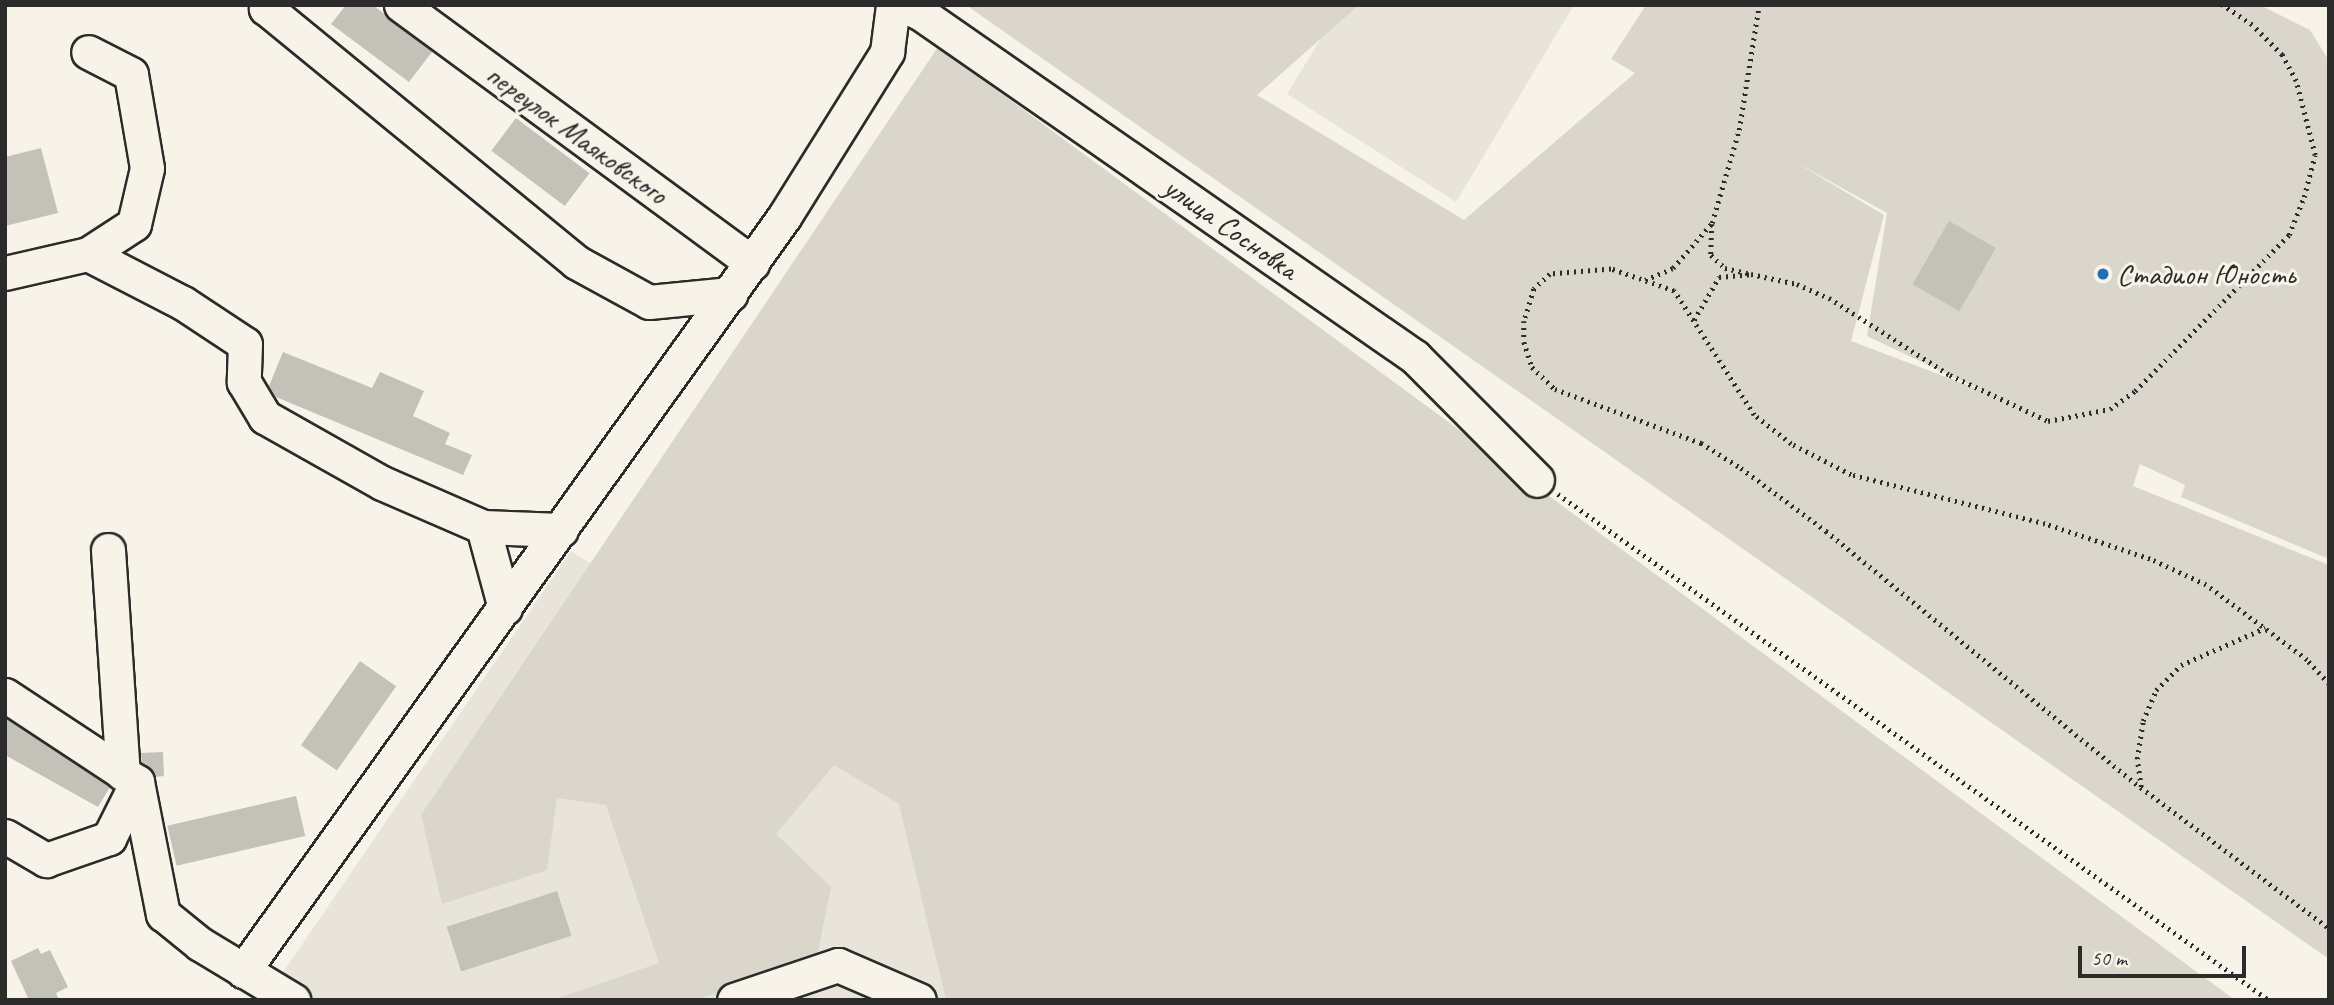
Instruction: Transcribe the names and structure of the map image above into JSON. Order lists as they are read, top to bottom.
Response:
{
  "streets": {
    "street": ["переулок Маяковского", "улица Сосновка"]
  },
  "places": ["Стадион Юность"],
  "scale_bar": "50 m"
}
